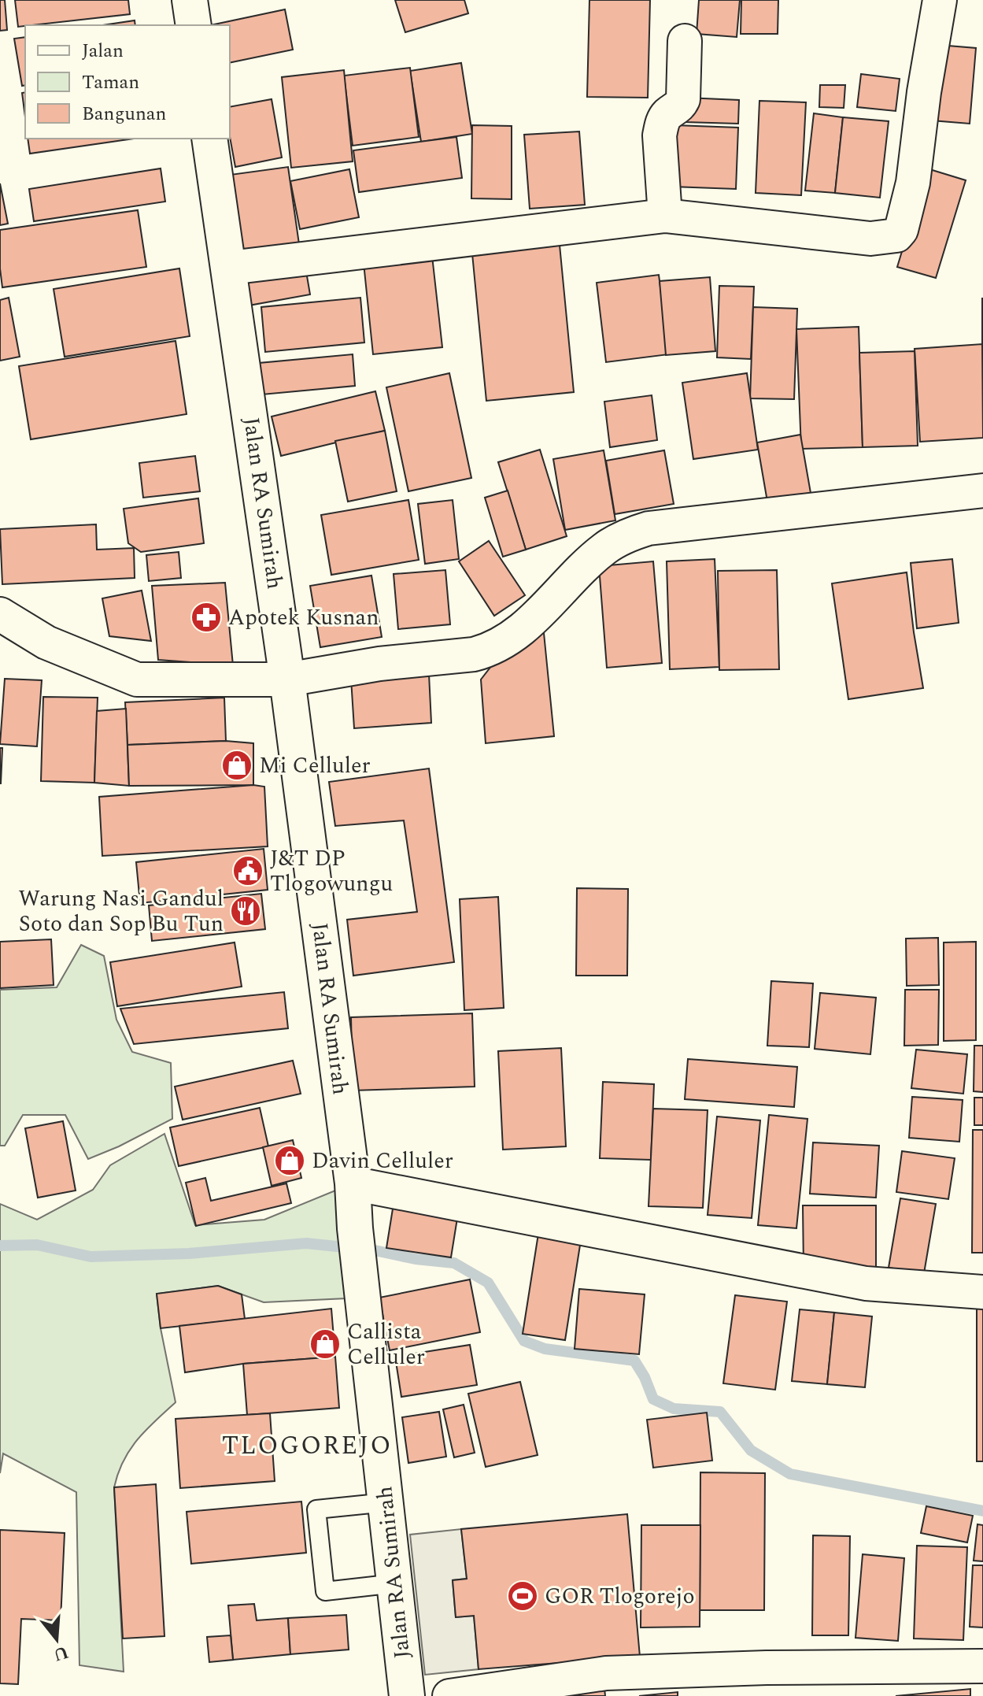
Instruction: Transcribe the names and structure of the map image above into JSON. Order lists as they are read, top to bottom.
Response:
{
  "streets": {
    "main road": ["Jalan RA Sumirah"]
  },
  "districts": ["TLOGOREJO"],
  "places": {
    "pharmacy": ["Apotek Kusnan"],
    "shop": ["Mi Celluler", "Davin Celluler", "Callista Celluler"],
    "public building": ["J&T DP Tlogowungu"],
    "restaurant": ["Warung Nasi Gandul Soto dan Sop Bu Tun"],
    "sports": ["GOR Tlogorejo"]
  },
  "legend": ["Jalan", "Taman", "Bangunan"],
  "north": "bottom"
}
